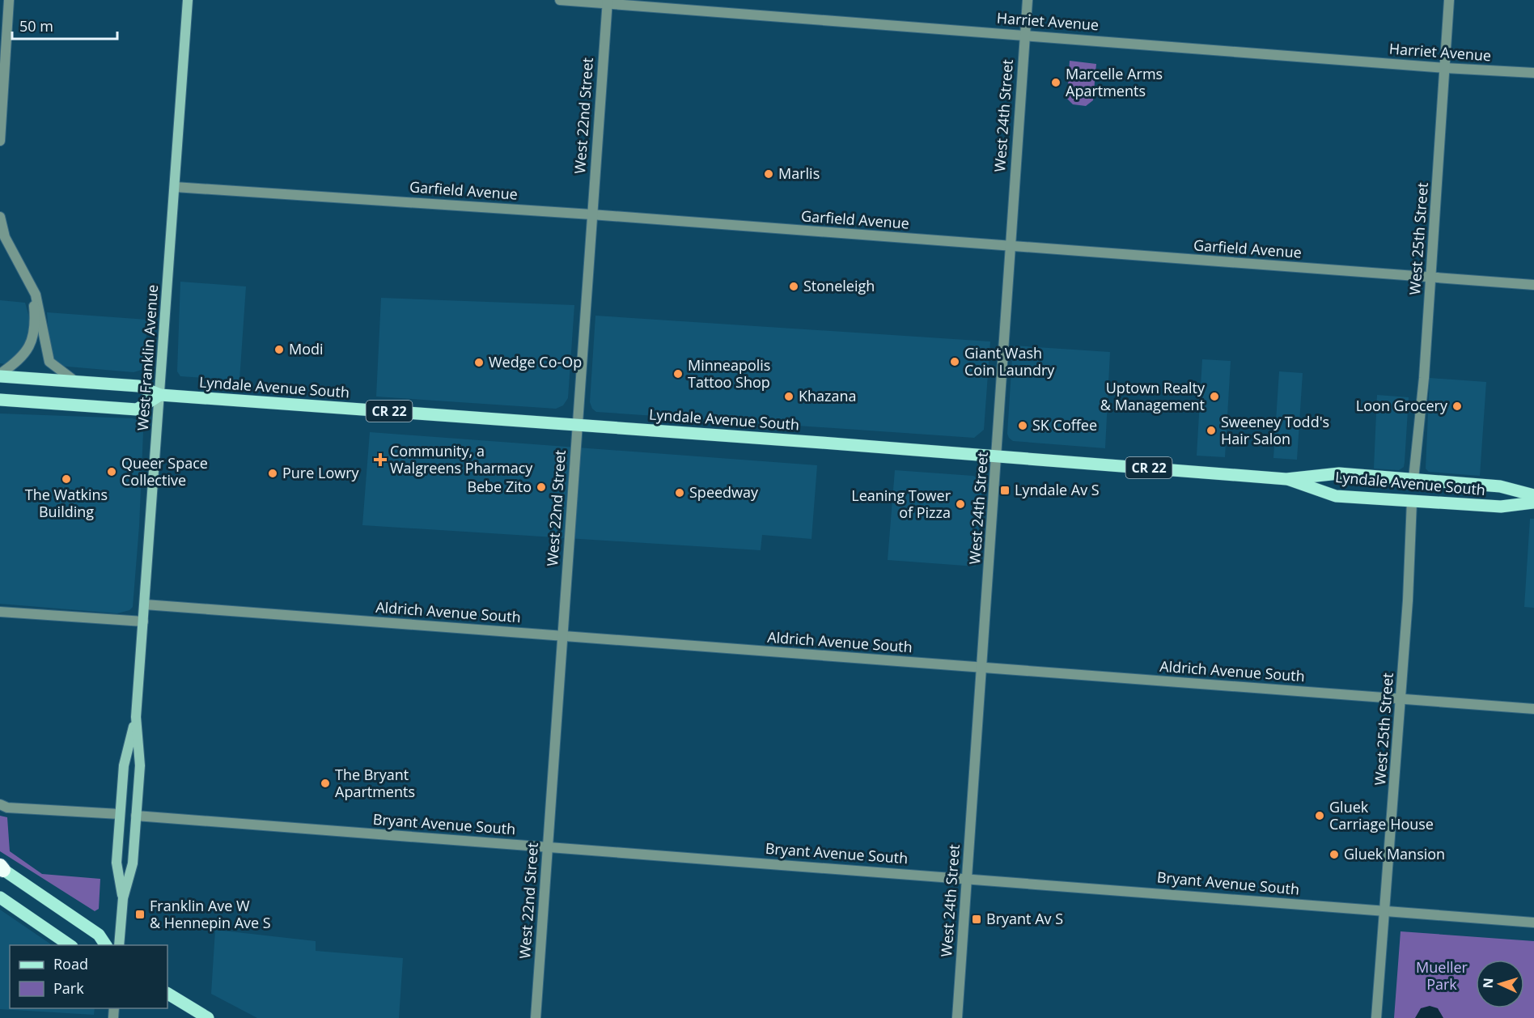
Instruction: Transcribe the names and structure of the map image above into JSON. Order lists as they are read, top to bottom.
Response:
{
  "streets": {
    "main road": ["West Franklin Avenue", "Lyndale Avenue South", "CR 22"],
    "street": [
      "Harriet Avenue",
      "West 22nd Street",
      "West 24th Street",
      "Garfield Avenue",
      "West 25th Street",
      "Aldrich Avenue South",
      "Bryant Avenue South"
    ]
  },
  "crossings": [
    ["Harriet Avenue", "West 22nd Street"],
    ["Harriet Avenue", "West 24th Street"],
    ["Harriet Avenue", "West 25th Street"],
    ["West 22nd Street", "Garfield Avenue"],
    ["West 22nd Street", "Lyndale Avenue South"],
    ["West 22nd Street", "Aldrich Avenue South"],
    ["West 22nd Street", "Bryant Avenue South"],
    ["West 24th Street", "Garfield Avenue"],
    ["West 24th Street", "Lyndale Avenue South"],
    ["West 24th Street", "Aldrich Avenue South"],
    ["West 24th Street", "Bryant Avenue South"],
    ["Garfield Avenue", "West 25th Street"],
    ["Garfield Avenue", "West Franklin Avenue"],
    ["West 25th Street", "Lyndale Avenue South"],
    ["West 25th Street", "Aldrich Avenue South"],
    ["West 25th Street", "Bryant Avenue South"],
    ["West Franklin Avenue", "Lyndale Avenue South"],
    ["West Franklin Avenue", "Aldrich Avenue South"],
    ["West Franklin Avenue", "Bryant Avenue South"]
  ],
  "parks": ["Mueller Park"],
  "places": {
    "other": [
      "Marcelle Arms Apartments",
      "Marlis",
      "Stoneleigh",
      "Modi",
      "Giant Wash Coin Laundry",
      "Wedge Co-Op",
      "Minneapolis Tattoo Shop",
      "Khazana",
      "Uptown Realty & Management",
      "Loon Grocery",
      "SK Coffee",
      "Sweeney Todd's Hair Salon",
      "Queer Space Collective",
      "Pure Lowry",
      "The Watkins Building",
      "Bebe Zito",
      "Speedway",
      "Leaning Tower of Pizza",
      "The Bryant Apartments",
      "Gluek Carriage House",
      "Gluek Mansion"
    ],
    "health": ["Community, a Walgreens Pharmacy"],
    "transit": ["Lyndale Av S", "Franklin Ave W & Hennepin Ave S", "Bryant Av S"]
  },
  "legend": ["Road", "Park"],
  "scale_bar": "50 m",
  "north": "left"
}
